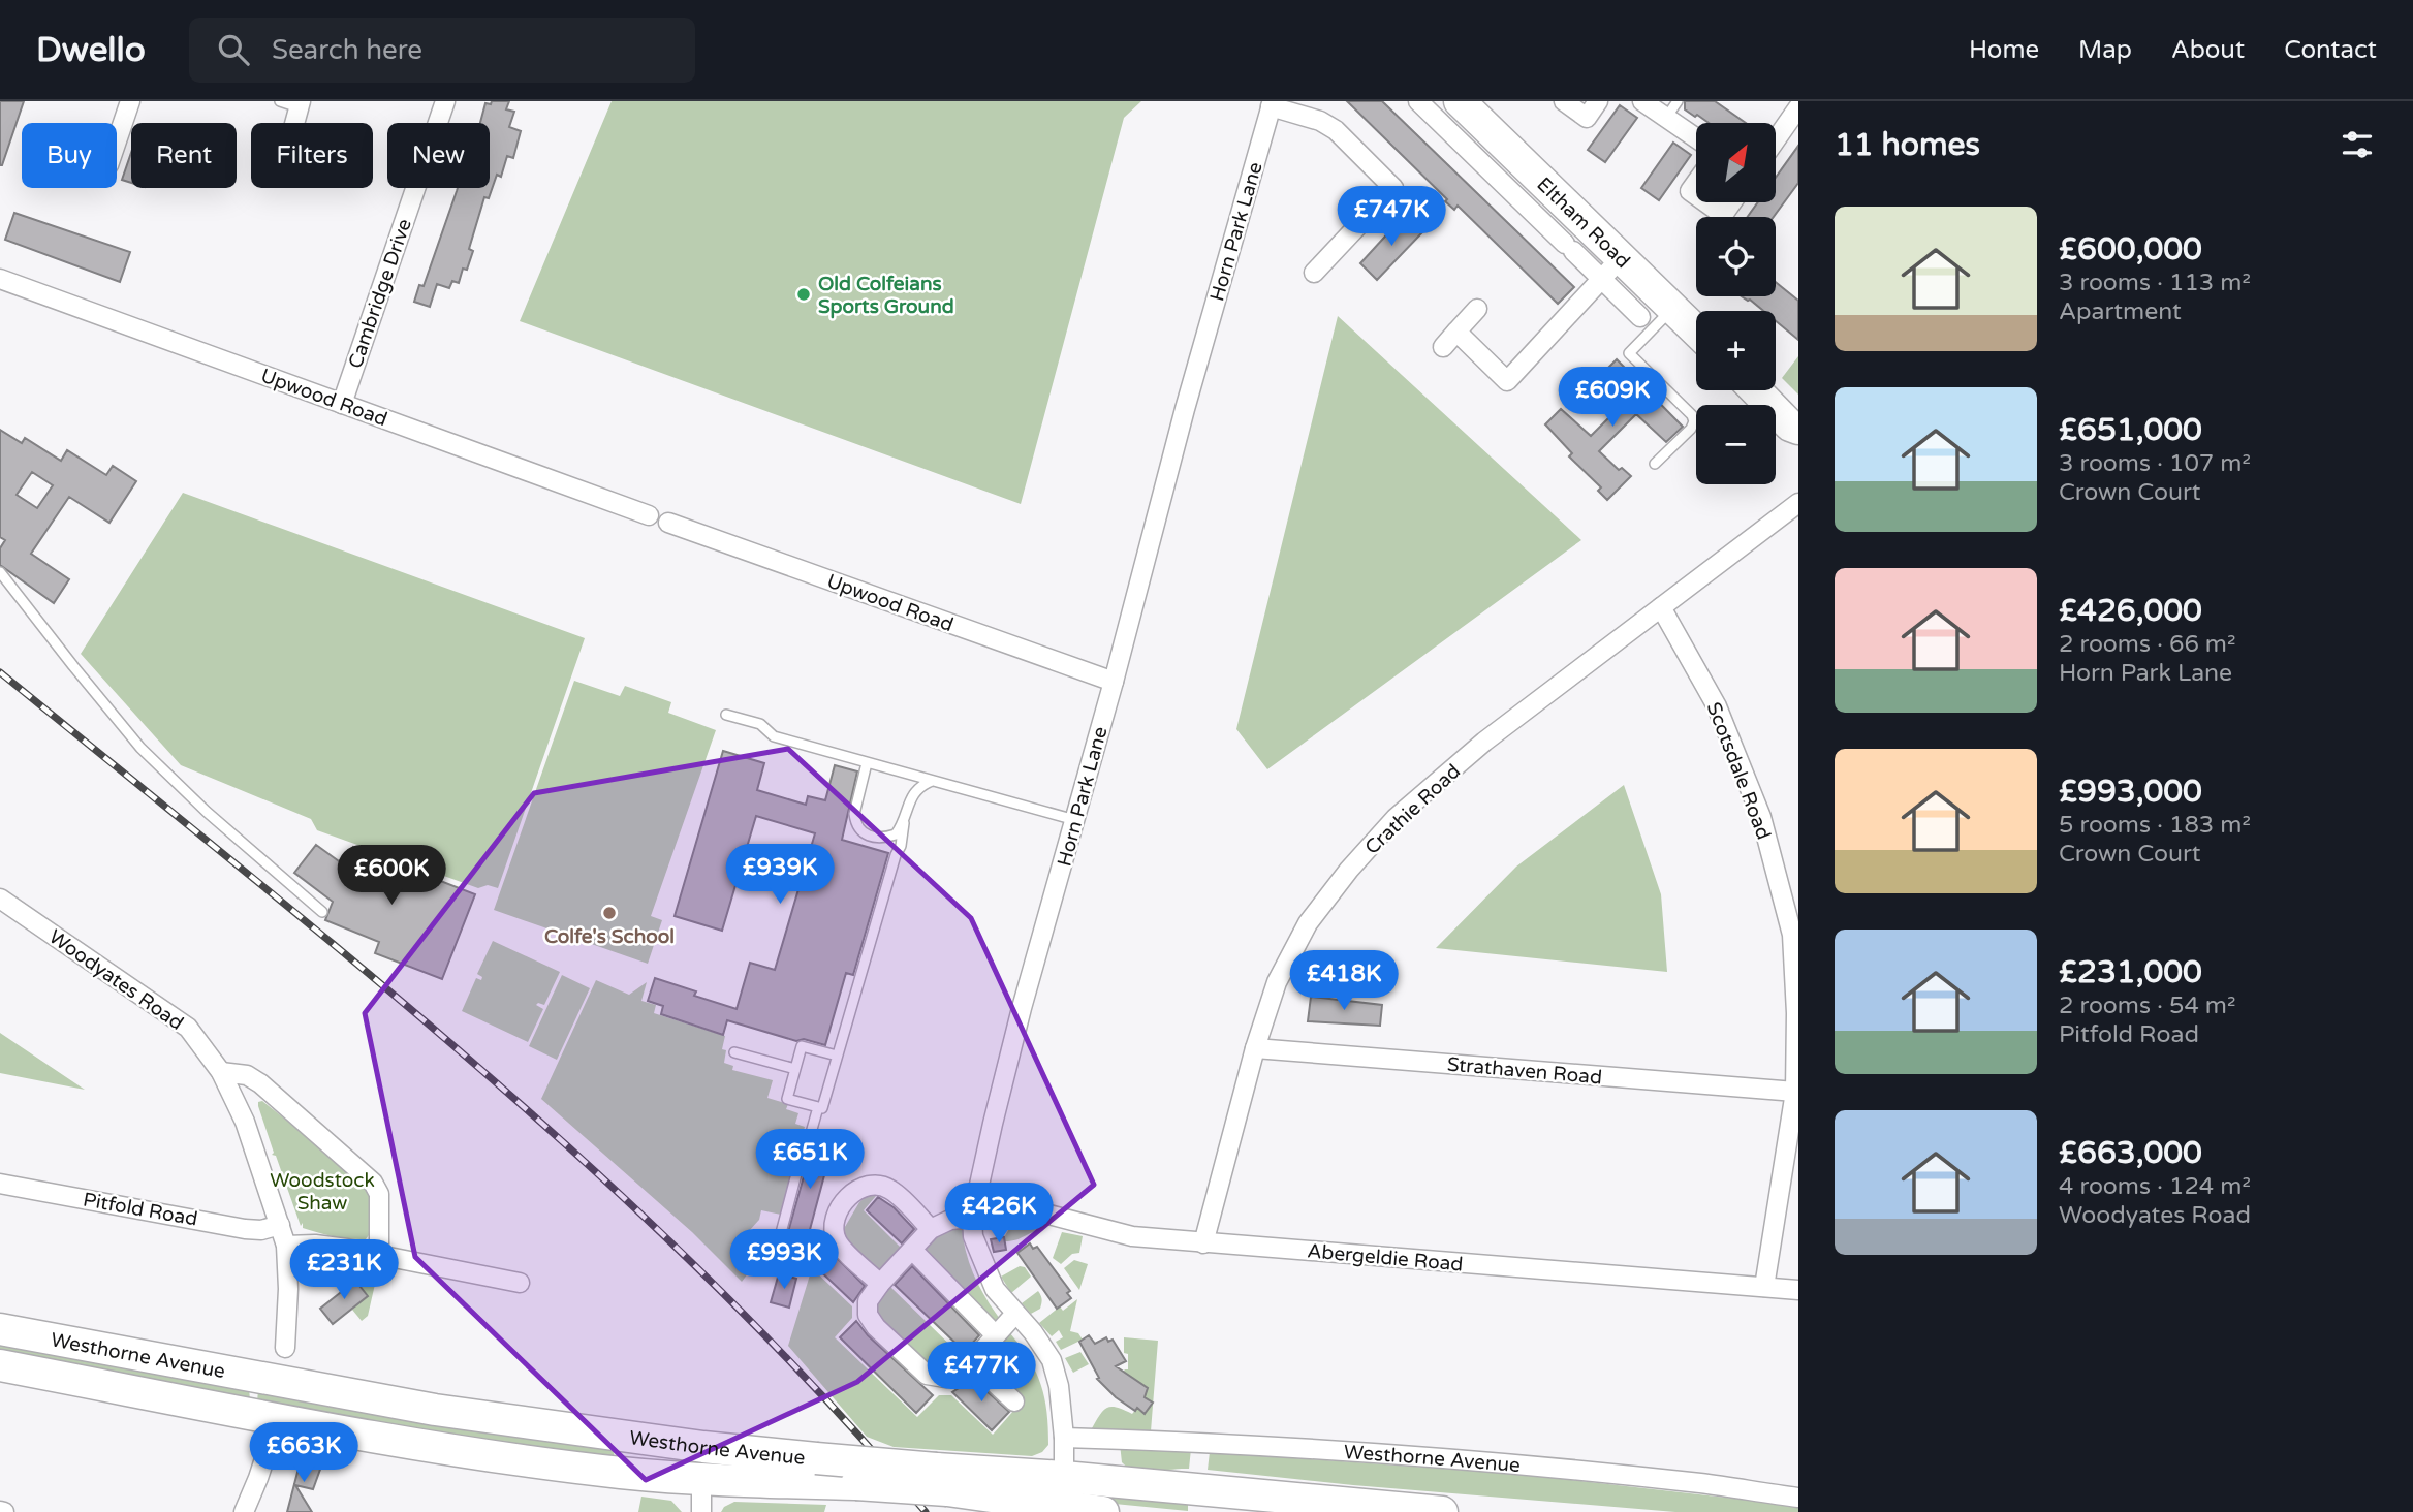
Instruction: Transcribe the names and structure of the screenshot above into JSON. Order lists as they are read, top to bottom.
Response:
{
  "streets": {
    "highway": ["Eltham Road", "Westhorne Avenue"],
    "street": [
      "Horn Park Lane",
      "Cambridge Drive",
      "Upwood Road",
      "Scotsdale Road",
      "Crathie Road",
      "Woodyates Road",
      "Strathaven Road",
      "Pitfold Road",
      "Abergeldie Road"
    ]
  },
  "crossings": [
    ["Horn Park Lane", "Upwood Road"],
    ["Horn Park Lane", "Abergeldie Road"],
    ["Horn Park Lane", "Westhorne Avenue"],
    ["Cambridge Drive", "Upwood Road"],
    ["Scotsdale Road", "Crathie Road"],
    ["Scotsdale Road", "Strathaven Road"],
    ["Scotsdale Road", "Abergeldie Road"],
    ["Crathie Road", "Strathaven Road"],
    ["Crathie Road", "Abergeldie Road"],
    ["Woodyates Road", "Pitfold Road"]
  ],
  "parks": ["Woodstock Shaw"],
  "places": ["Old Colfeians Sports Ground", "Colfe's School"],
  "north": "top right",
  "page": {
    "header": "Dwello",
    "search": "Search here",
    "nav": [
      "Home",
      "Map",
      "About",
      "Contact"
    ],
    "heading": "11 homes",
    "map_buttons": ["+", "−"],
    "chip": [
      "Buy",
      "Rent",
      "Filters",
      "New"
    ],
    "price": [
      "£747K",
      "£609K",
      "£939K",
      "£600K",
      "£418K",
      "£651K",
      "£426K",
      "£993K",
      "£231K",
      "£477K",
      "£663K"
    ],
    "list": [
      {
        "name": "£600,000",
        "note": "3 rooms · 113 m² · Apartment"
      },
      {
        "name": "£651,000",
        "note": "3 rooms · 107 m² · Crown Court"
      },
      {
        "name": "£426,000",
        "note": "2 rooms · 66 m² · Horn Park Lane"
      },
      {
        "name": "£993,000",
        "note": "5 rooms · 183 m² · Crown Court"
      },
      {
        "name": "£231,000",
        "note": "2 rooms · 54 m² · Pitfold Road"
      },
      {
        "name": "£663,000",
        "note": "4 rooms · 124 m² · Woodyates Road"
      }
    ]
  }
}
